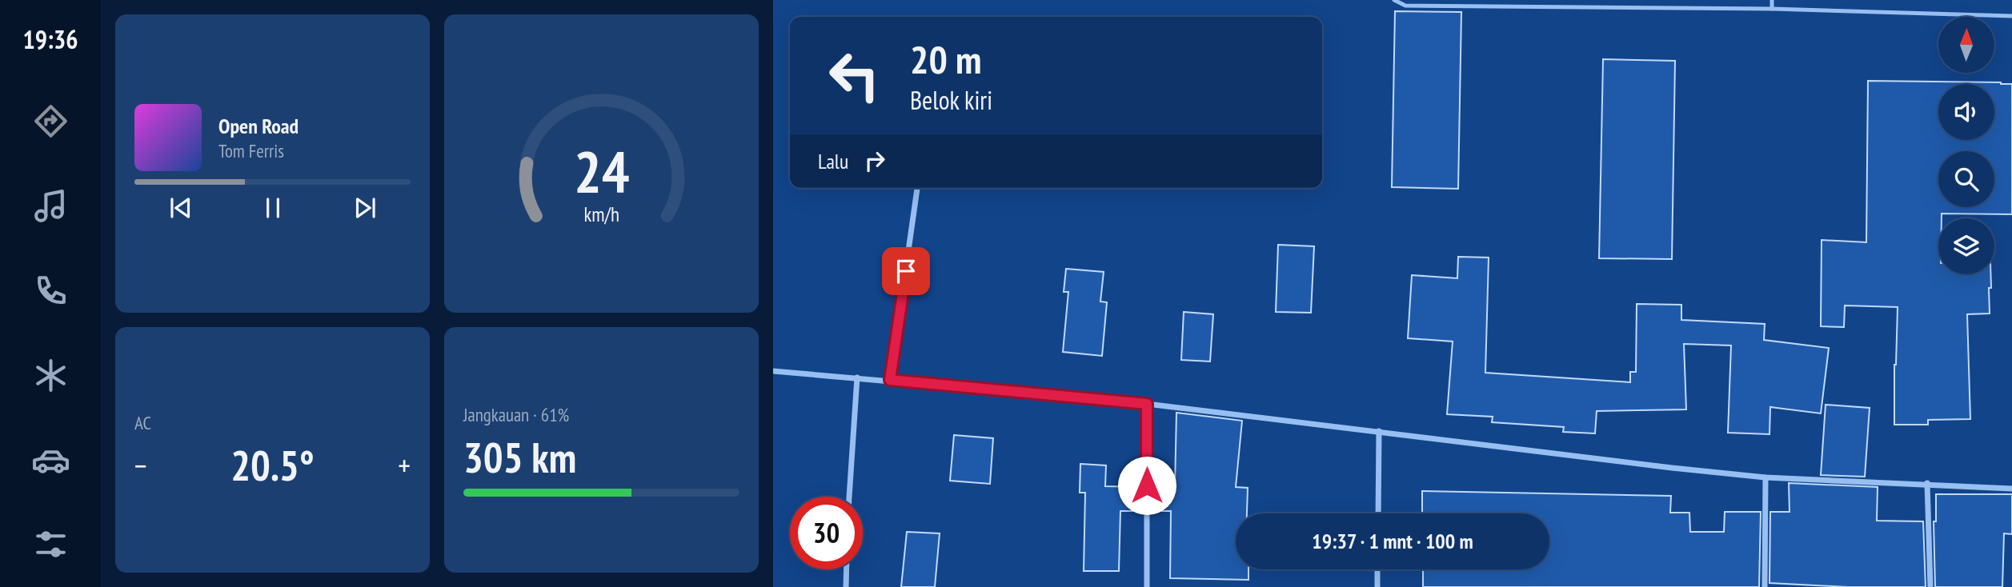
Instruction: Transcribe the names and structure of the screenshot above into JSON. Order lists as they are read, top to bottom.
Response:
{
  "north": "top",
  "page": {
    "tabs": "19:36",
    "turn": ["20 m", "Belok kiri"],
    "song": ["Open Road", "Tom Ferris"],
    "then": "Lalu",
    "tile": [
      "AC",
      ["Jangkauan · 61%", "305 km"]
    ],
    "heat": ["−", "20.5°", "+"],
    "limit": "30",
    "trip": "19:37 · 1 mnt · 100 m",
    "gauge": ["24", "km/h"]
  }
}
